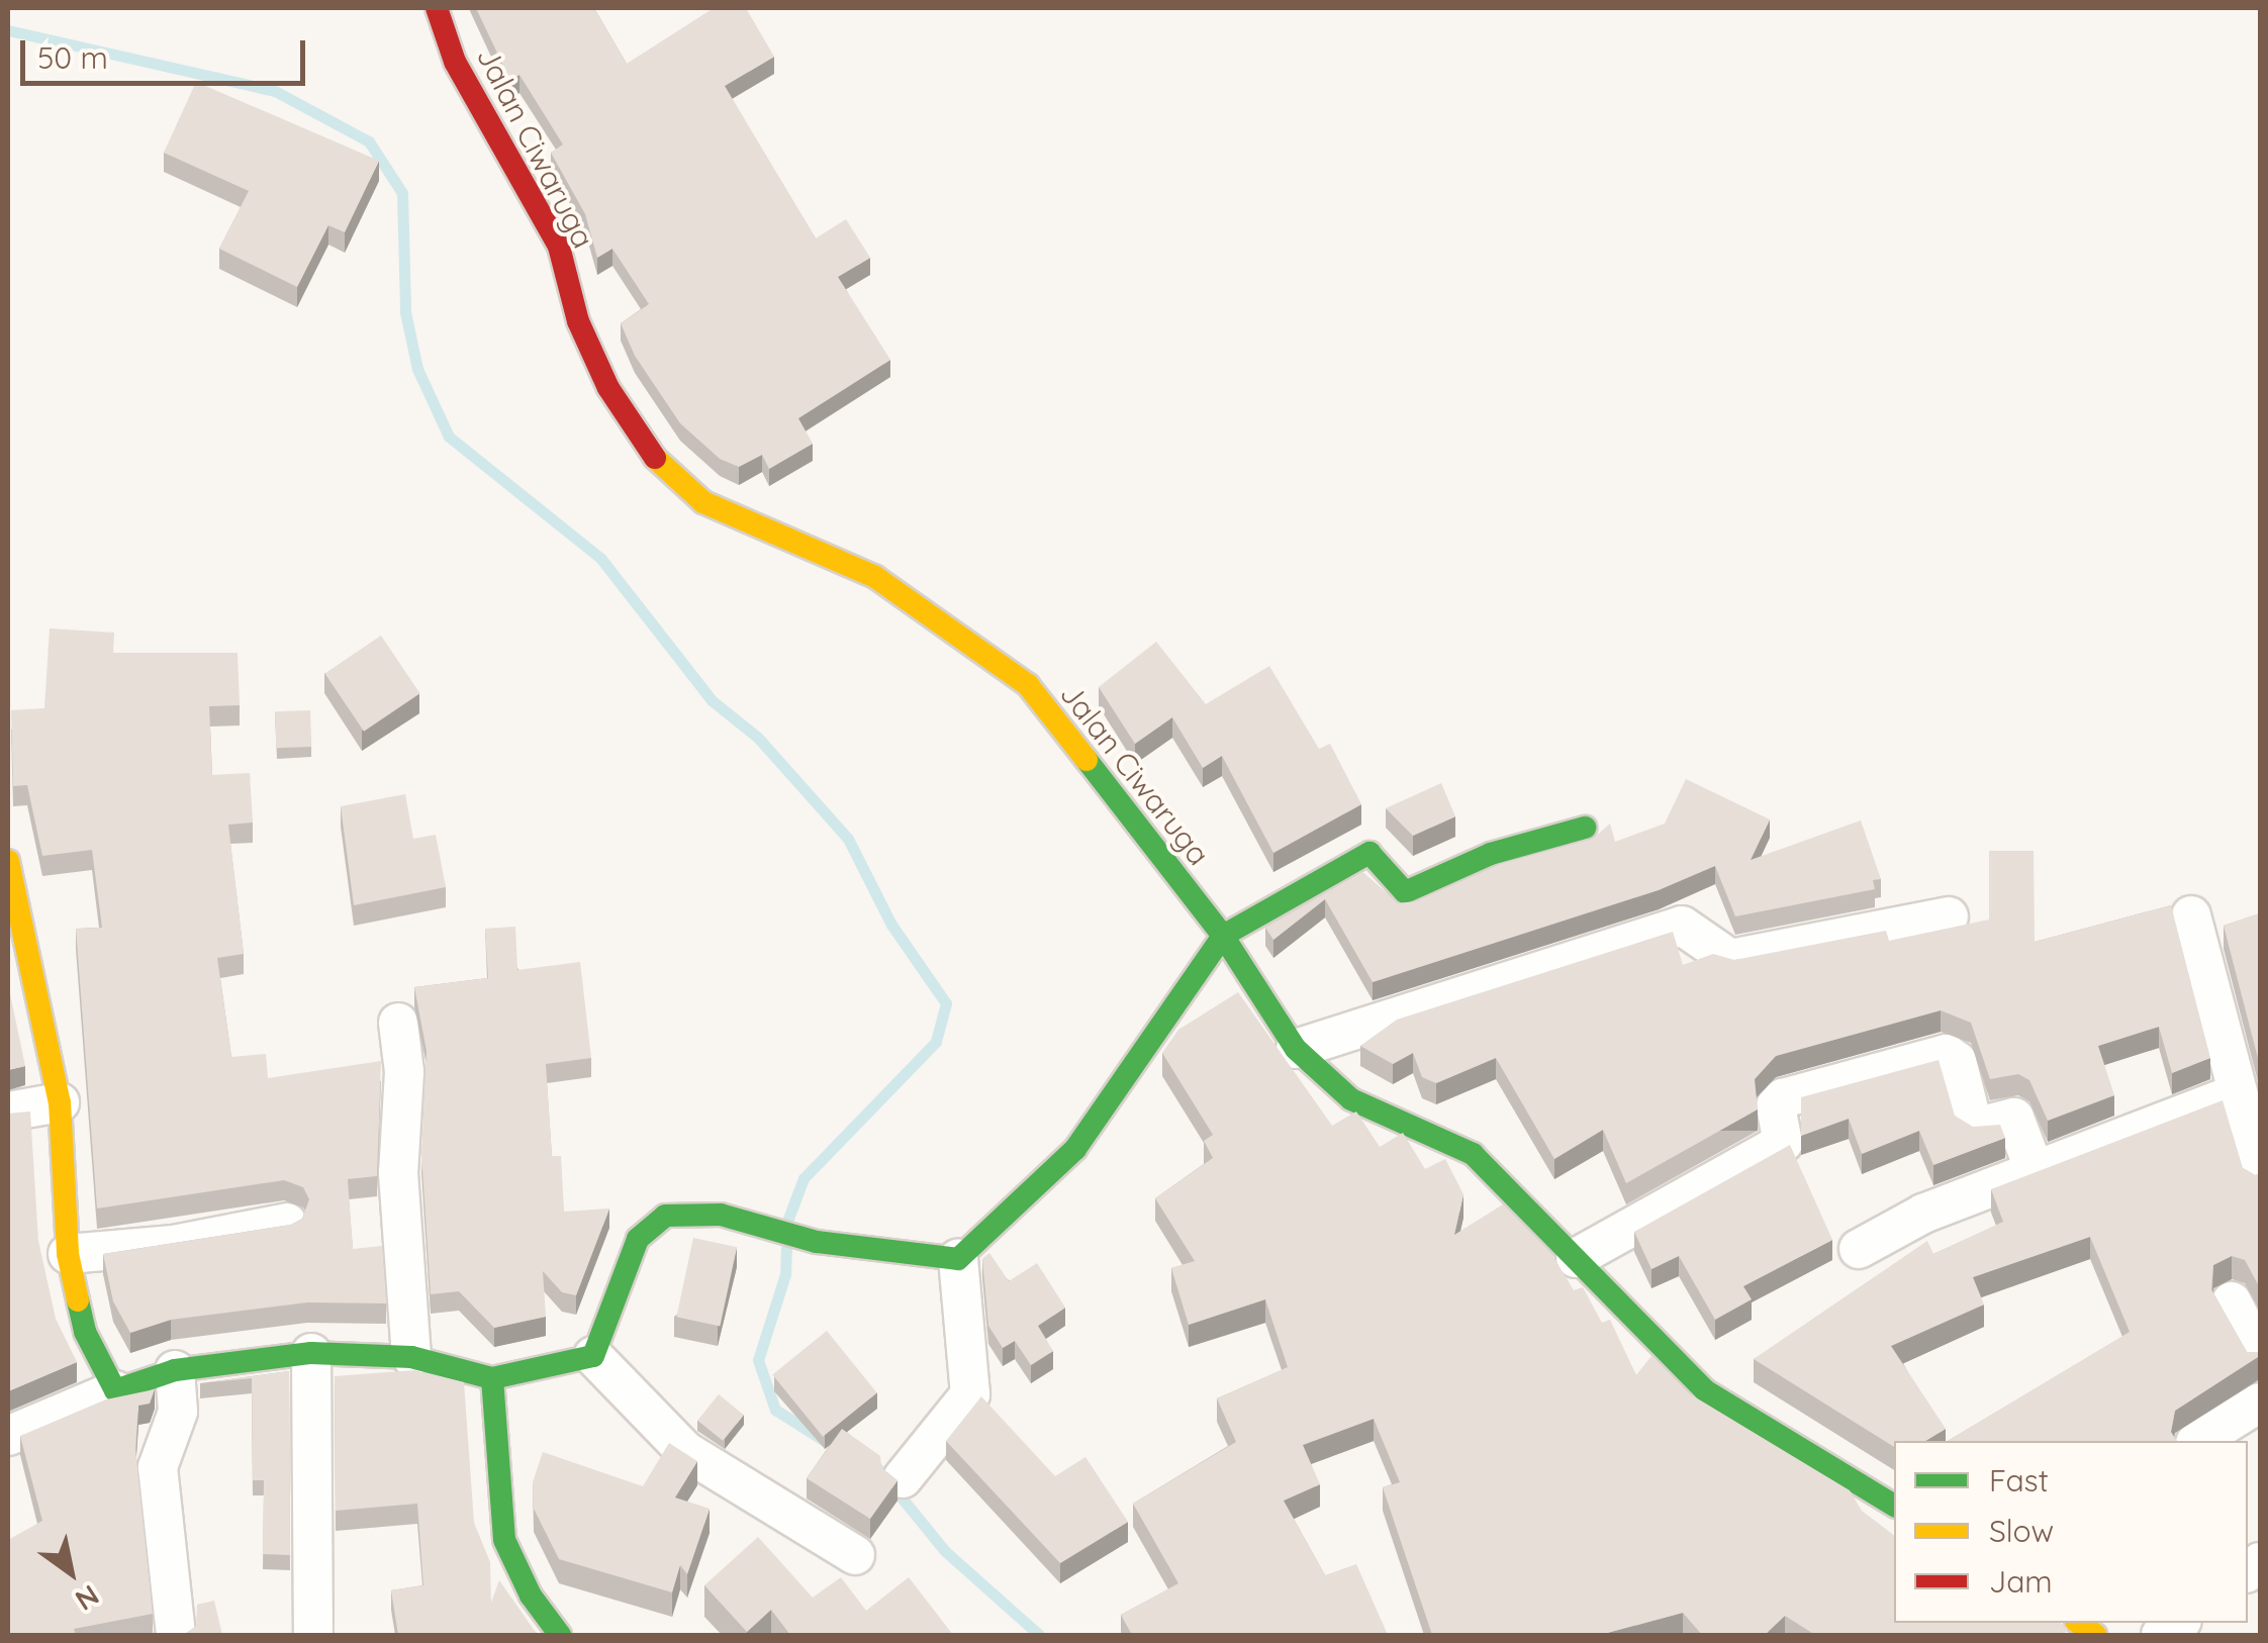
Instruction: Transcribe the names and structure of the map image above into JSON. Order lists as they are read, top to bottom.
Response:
{
  "streets": {
    "street": ["Jalan Ciwaruga"]
  },
  "legend": ["Fast", "Slow", "Jam"],
  "scale_bar": "50 m",
  "north": "bottom right"
}
